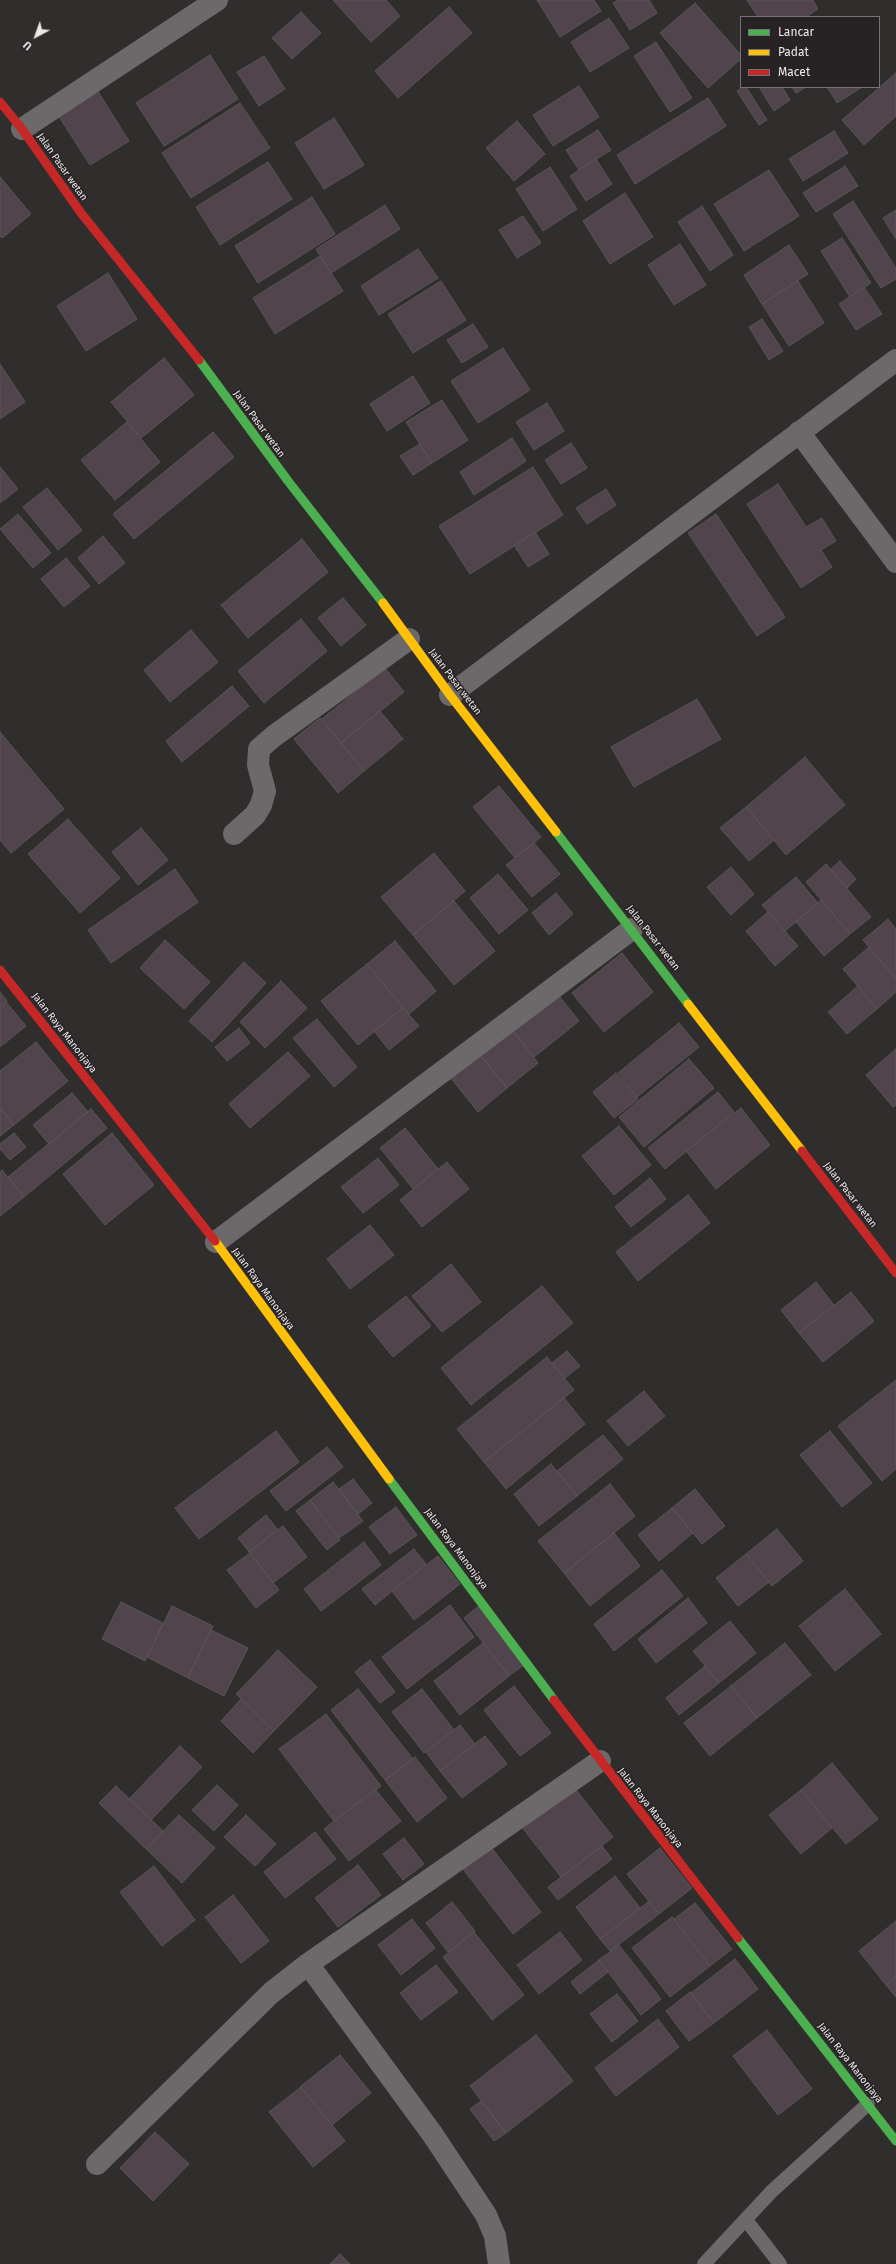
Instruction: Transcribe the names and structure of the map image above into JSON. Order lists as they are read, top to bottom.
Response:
{
  "streets": {
    "street": ["Jalan Pasar wetan", "Jalan Raya Manonjaya"]
  },
  "legend": ["Lancar", "Padat", "Macet"],
  "north": "bottom left"
}
